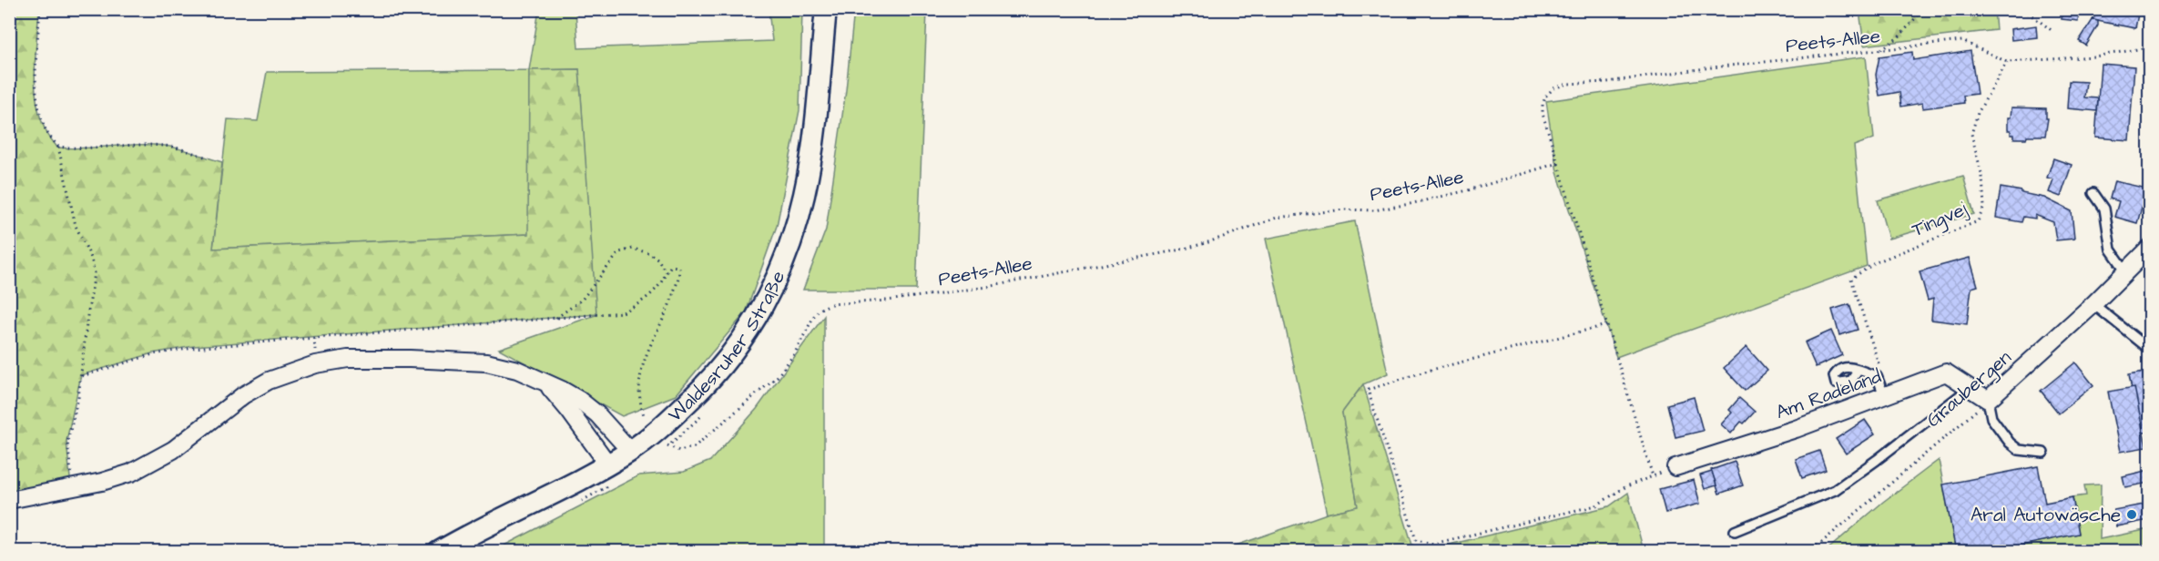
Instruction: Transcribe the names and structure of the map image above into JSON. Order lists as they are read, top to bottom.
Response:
{
  "streets": {
    "street": ["Waldesruher Straße", "Graubergen", "Am Radeland"],
    "path": ["Peets-Allee", "Tingvej"]
  },
  "crossings": [
    ["Peets-Allee", "Tingvej"],
    ["Graubergen", "Am Radeland"]
  ],
  "places": ["Aral Autowäsche"]
}
